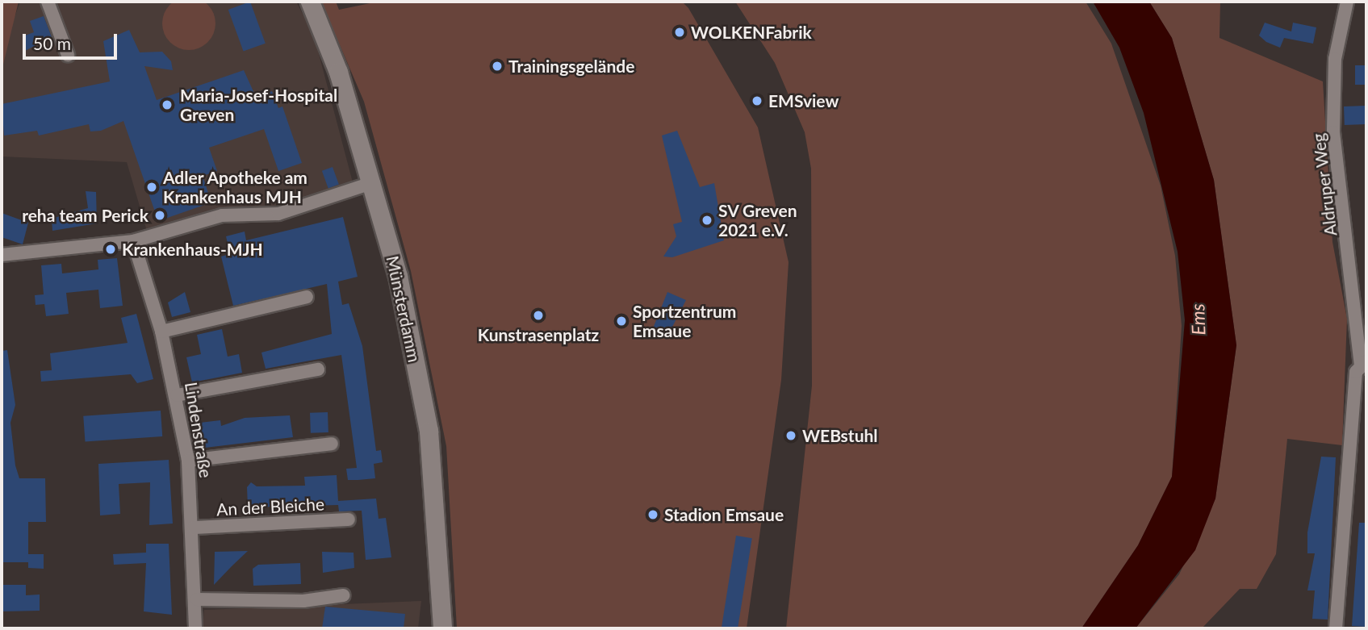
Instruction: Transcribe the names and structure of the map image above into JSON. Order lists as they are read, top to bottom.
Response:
{
  "streets": {
    "main road": ["Münsterdamm"],
    "street": ["Aldruper Weg", "Lindenstraße", "An der Bleiche"]
  },
  "crossings": [
    ["Lindenstraße", "An der Bleiche"]
  ],
  "water": ["Ems"],
  "places": [
    "WOLKENFabrik",
    "Trainingsgelände",
    "EMSview",
    "Maria-Josef-Hospital Greven",
    "Adler Apotheke am Krankenhaus MJH",
    "reha team Perick",
    "SV Greven 2021 e.V.",
    "Krankenhaus-MJH",
    "Kunstrasenplatz",
    "Sportzentrum Emsaue",
    "WEBstuhl",
    "Stadion Emsaue"
  ],
  "scale_bar": "50 m"
}
